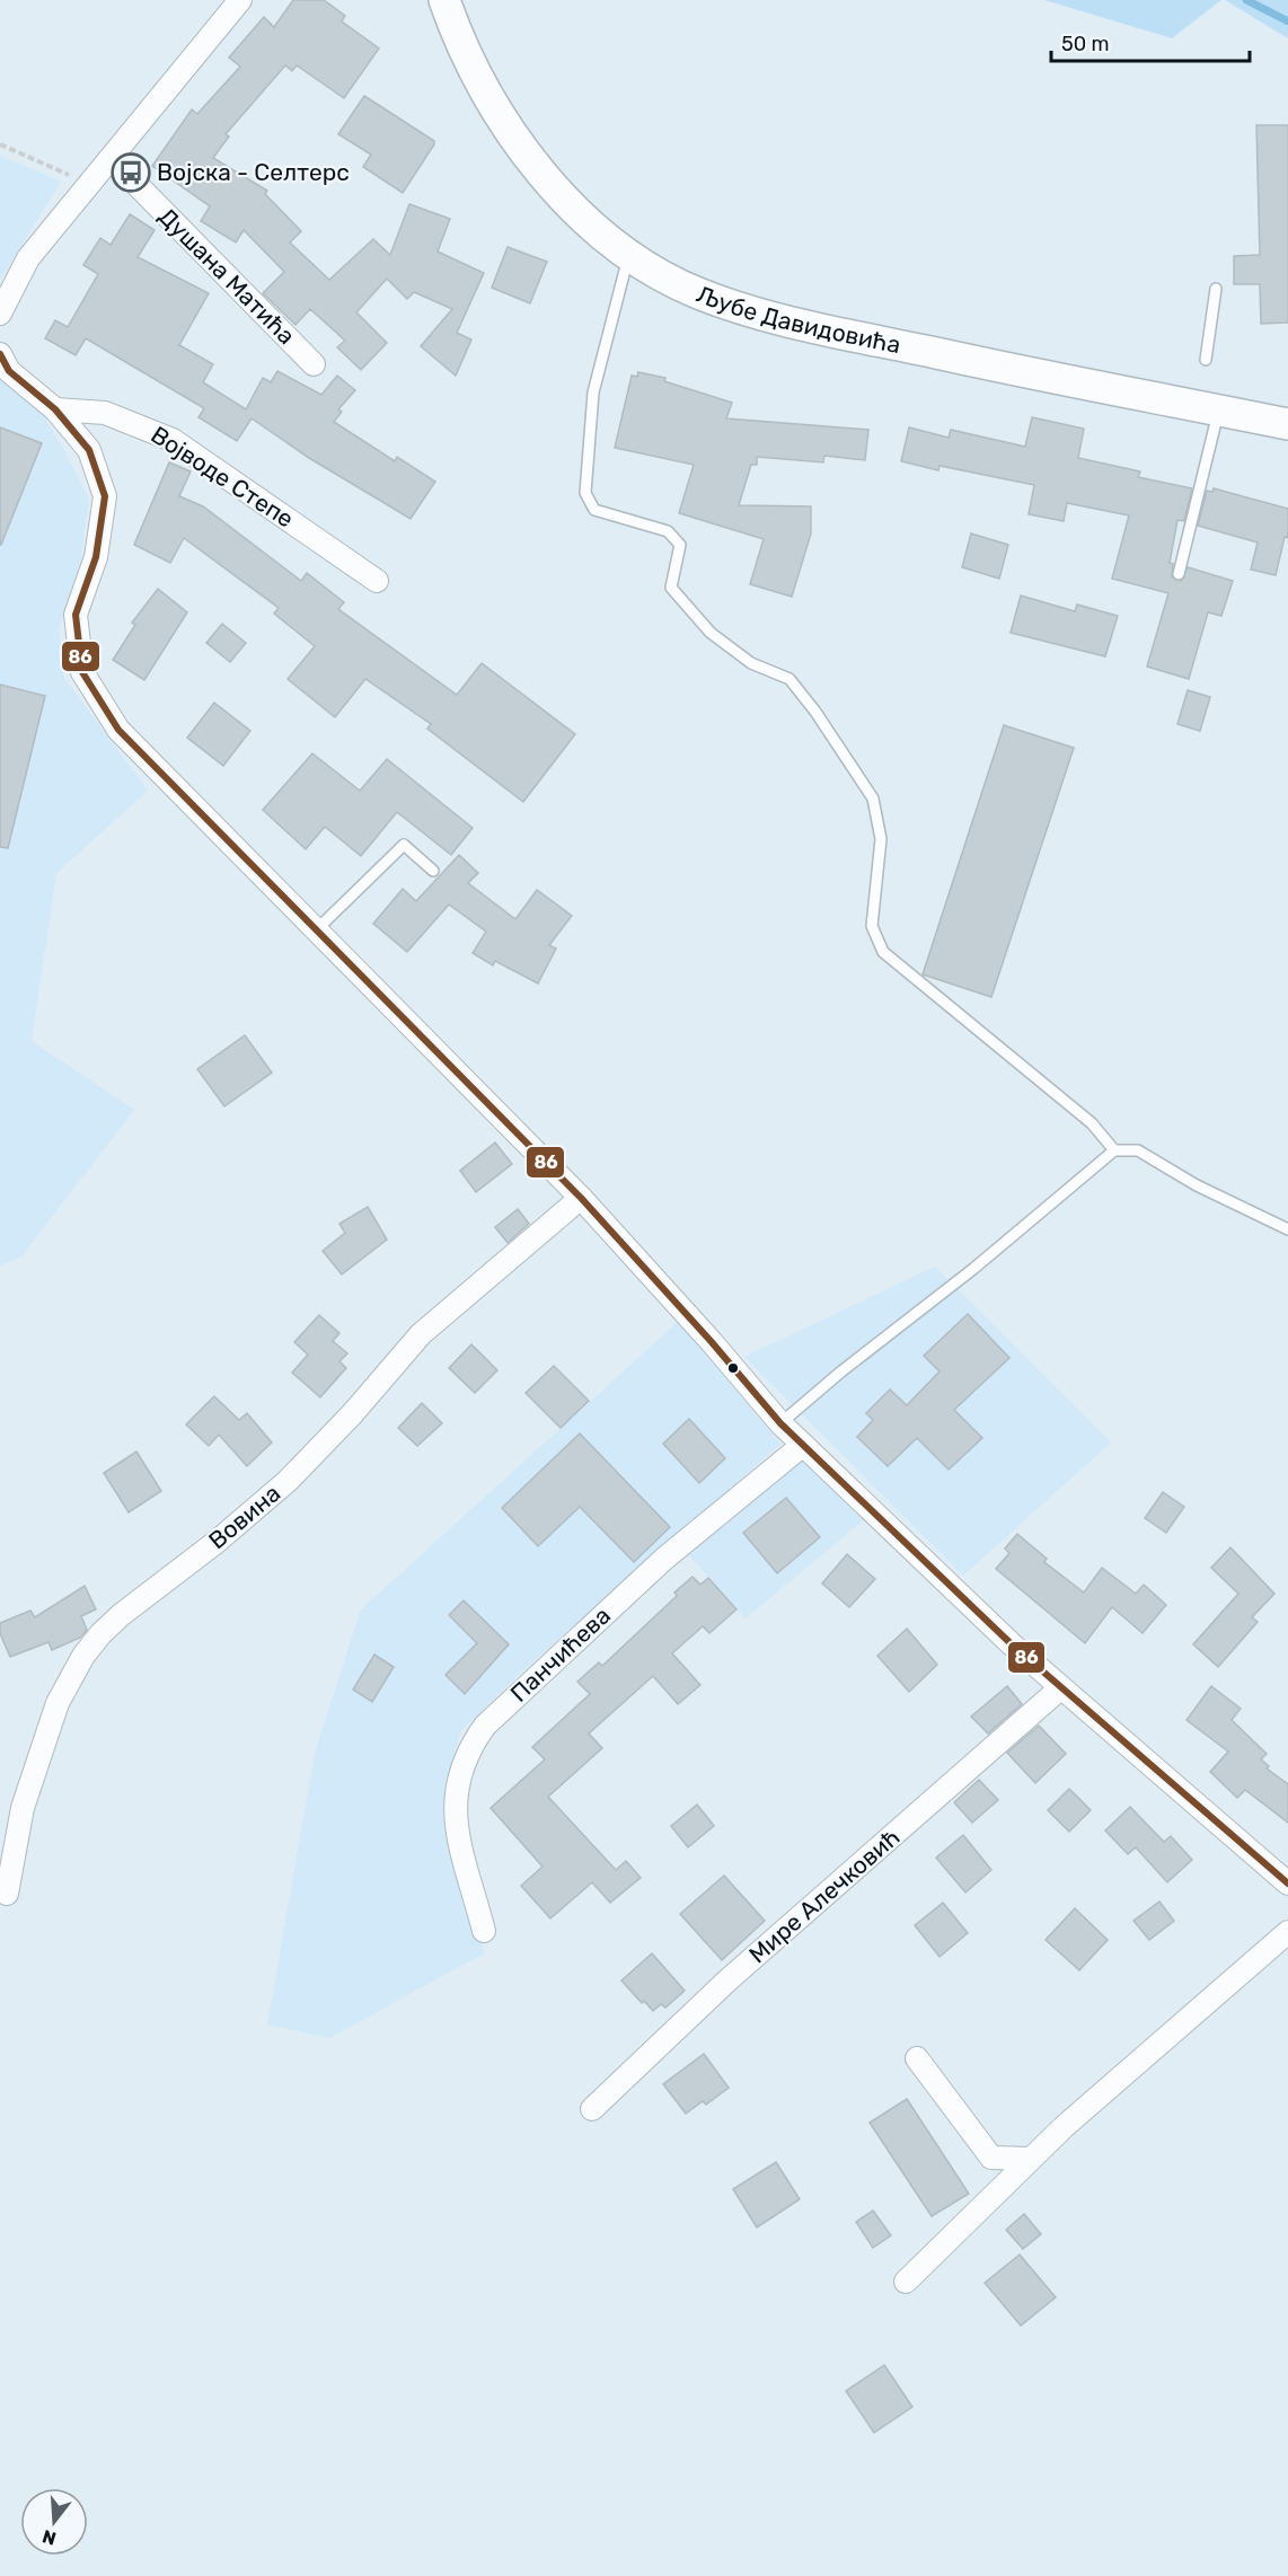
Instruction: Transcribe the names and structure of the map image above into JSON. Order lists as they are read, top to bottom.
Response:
{
  "streets": {
    "main road": ["Љубе Давидовића"],
    "street": [
      "Душана Матића",
      "Војводе Степе",
      "Вовина",
      "Панчићева",
      "Мире Алечковић"
    ]
  },
  "places": {
    "bus stop": ["Војска - Селтерс"]
  },
  "lines": ["transit line 86"],
  "scale_bar": "50 m",
  "north": "bottom"
}
